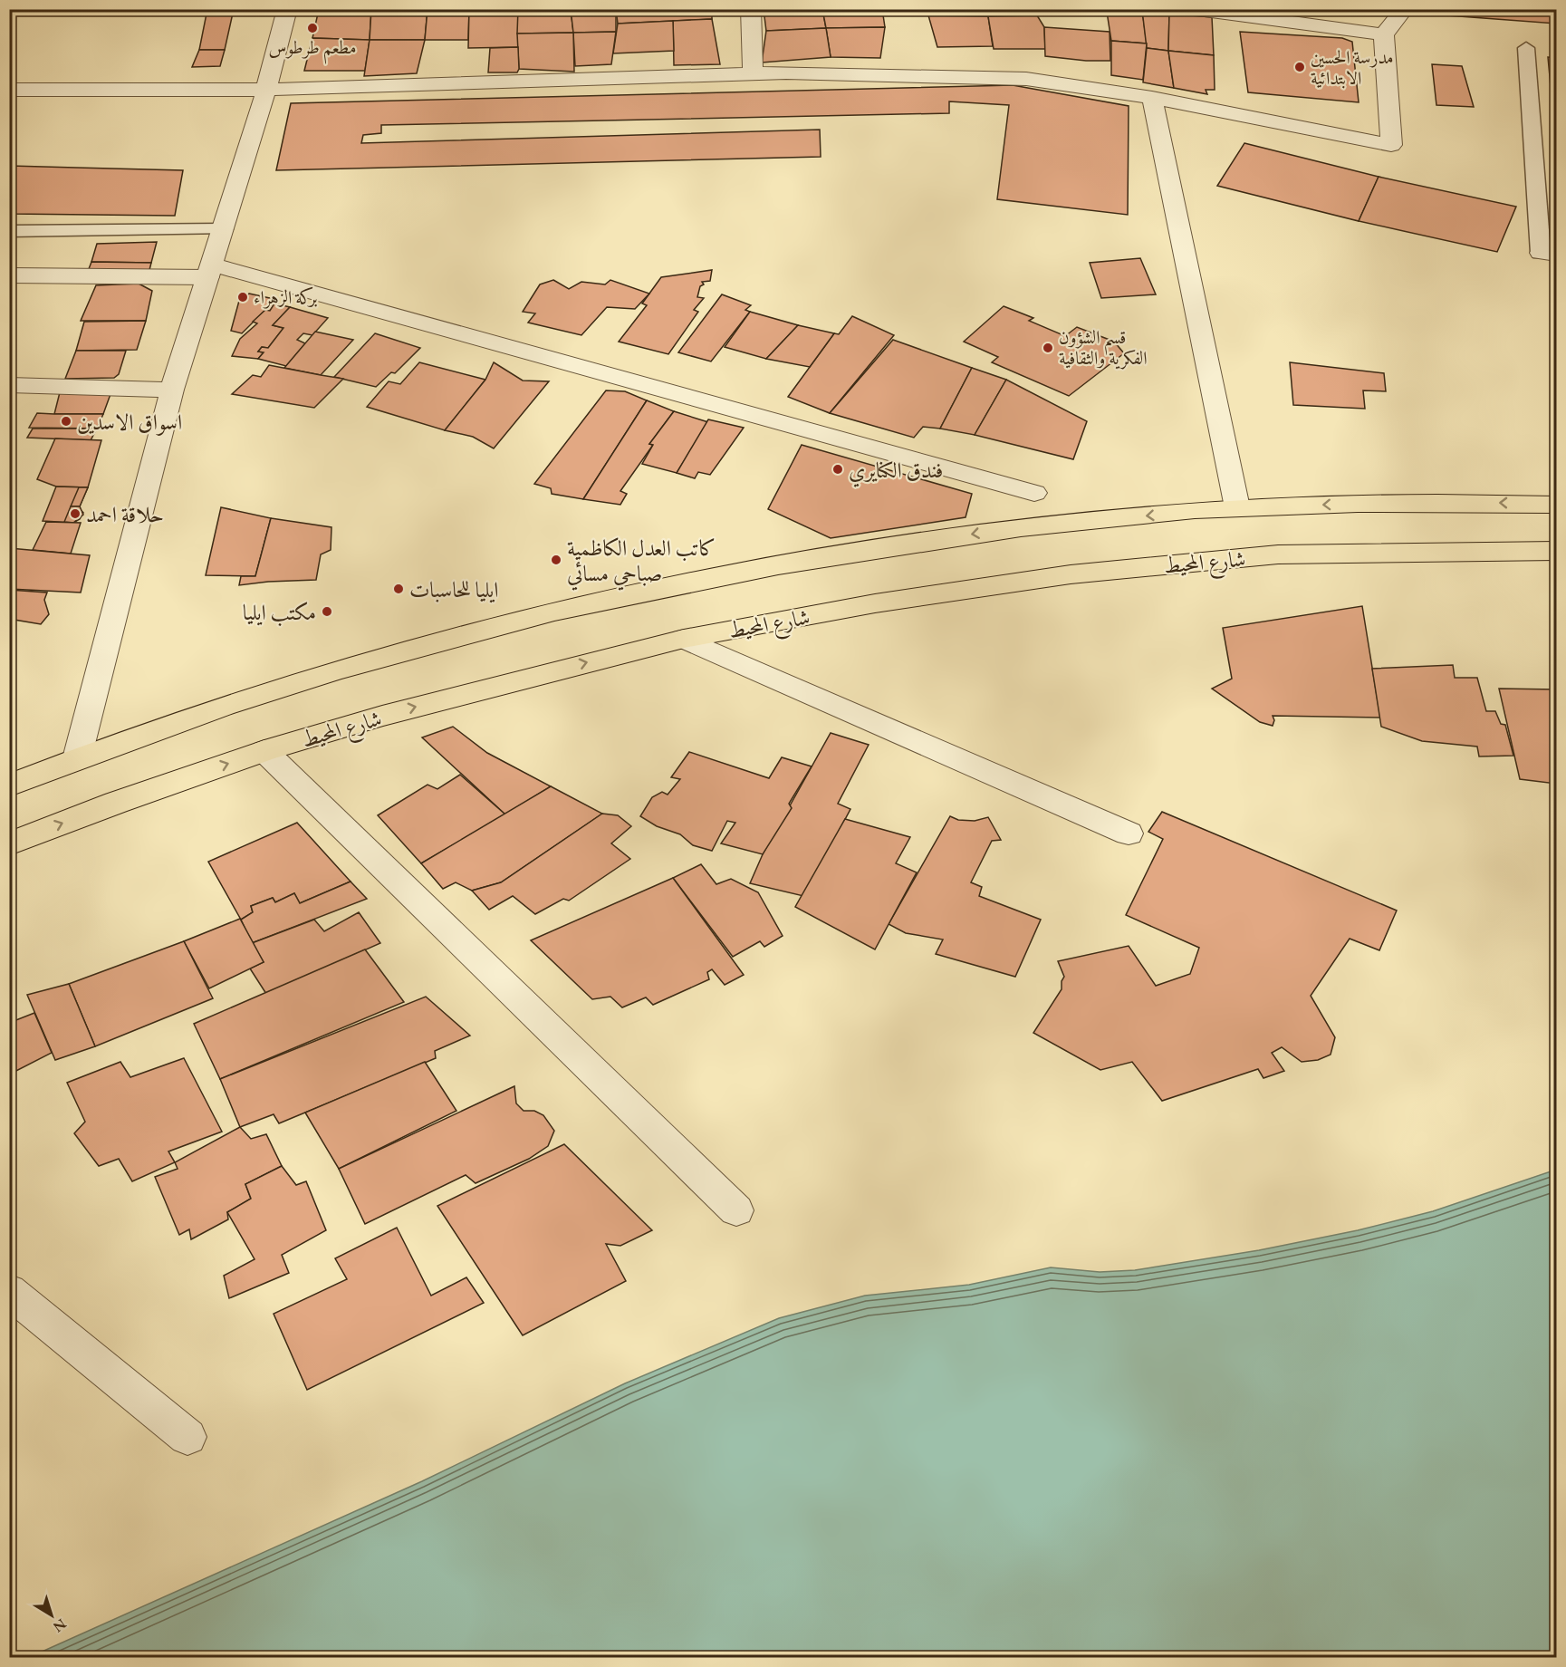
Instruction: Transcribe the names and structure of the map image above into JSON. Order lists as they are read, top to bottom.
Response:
{
  "streets": {
    "main road": ["شارع المحيط"]
  },
  "places": [
    "مطعم طرطوس",
    "مدرسة الحسين الابتدائية",
    "بركة الزهراء",
    "قسم الشؤون الفكرية والثقافية",
    "اسواق الاسدين",
    "فندق الكنايري",
    "حلاقة احمد",
    "كاتب العدل الكاظمية صباحي مسائي",
    "ايليا للحاسبات",
    "مكتب ايليا"
  ],
  "north": "bottom right"
}
